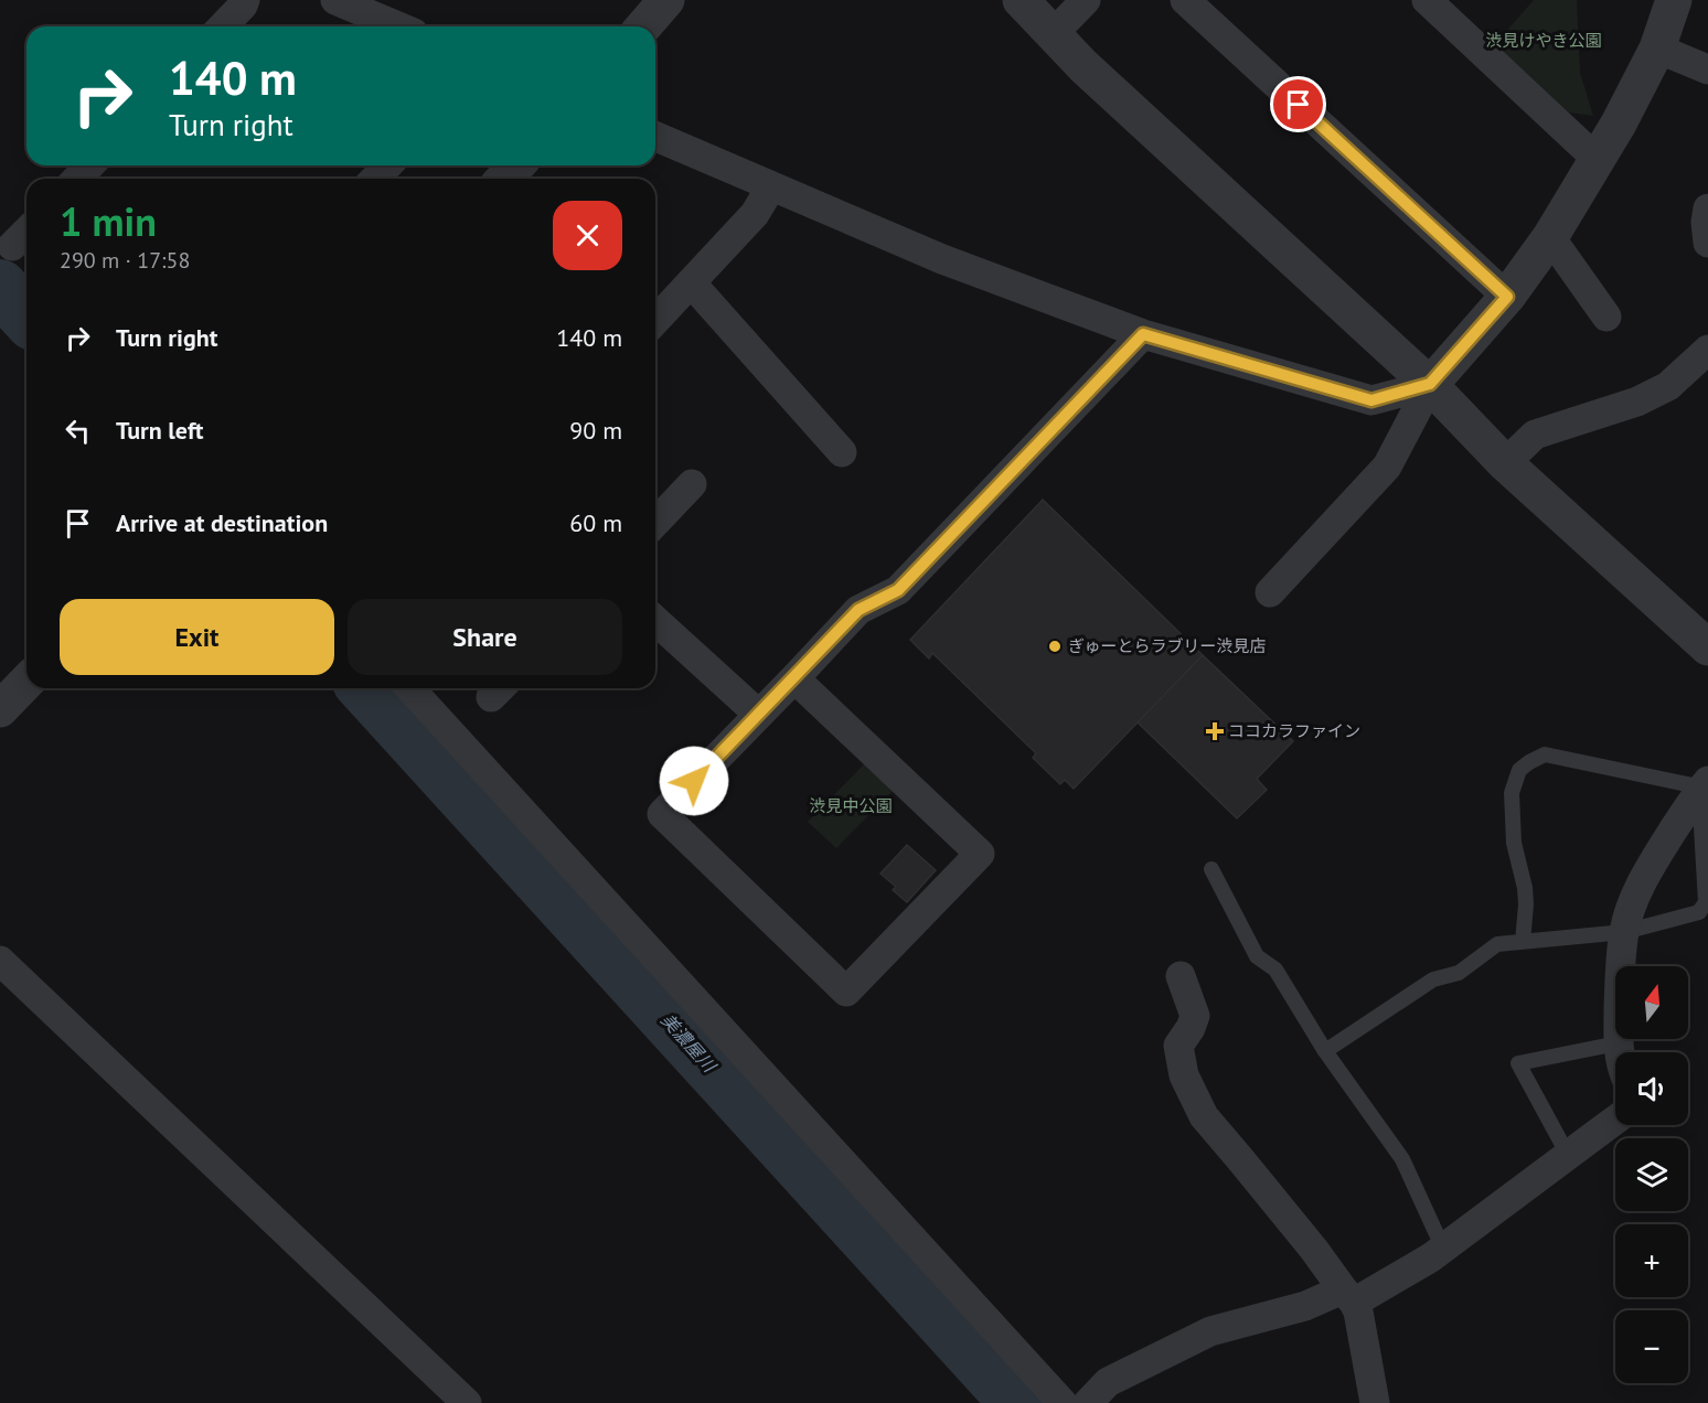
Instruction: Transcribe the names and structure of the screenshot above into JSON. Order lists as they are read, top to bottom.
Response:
{
  "water": ["美濃屋川"],
  "parks": ["渋見けやき公園", "渋見中公園"],
  "places": {
    "other": ["ぎゅーとらラブリー渋見店"],
    "health": ["ココカラファイン"]
  },
  "north": "top",
  "page": {
    "turn": ["140 m", "Turn right"],
    "heading": ["1 min", "290 m · 17:58"],
    "list": [
      {
        "name": "Turn right",
        "value": "140 m"
      },
      {
        "name": "Turn left",
        "value": "90 m"
      },
      {
        "name": "Arrive at destination",
        "value": "60 m"
      }
    ],
    "buttons": ["Exit", "Share"],
    "map_buttons": ["+", "−"]
  }
}
